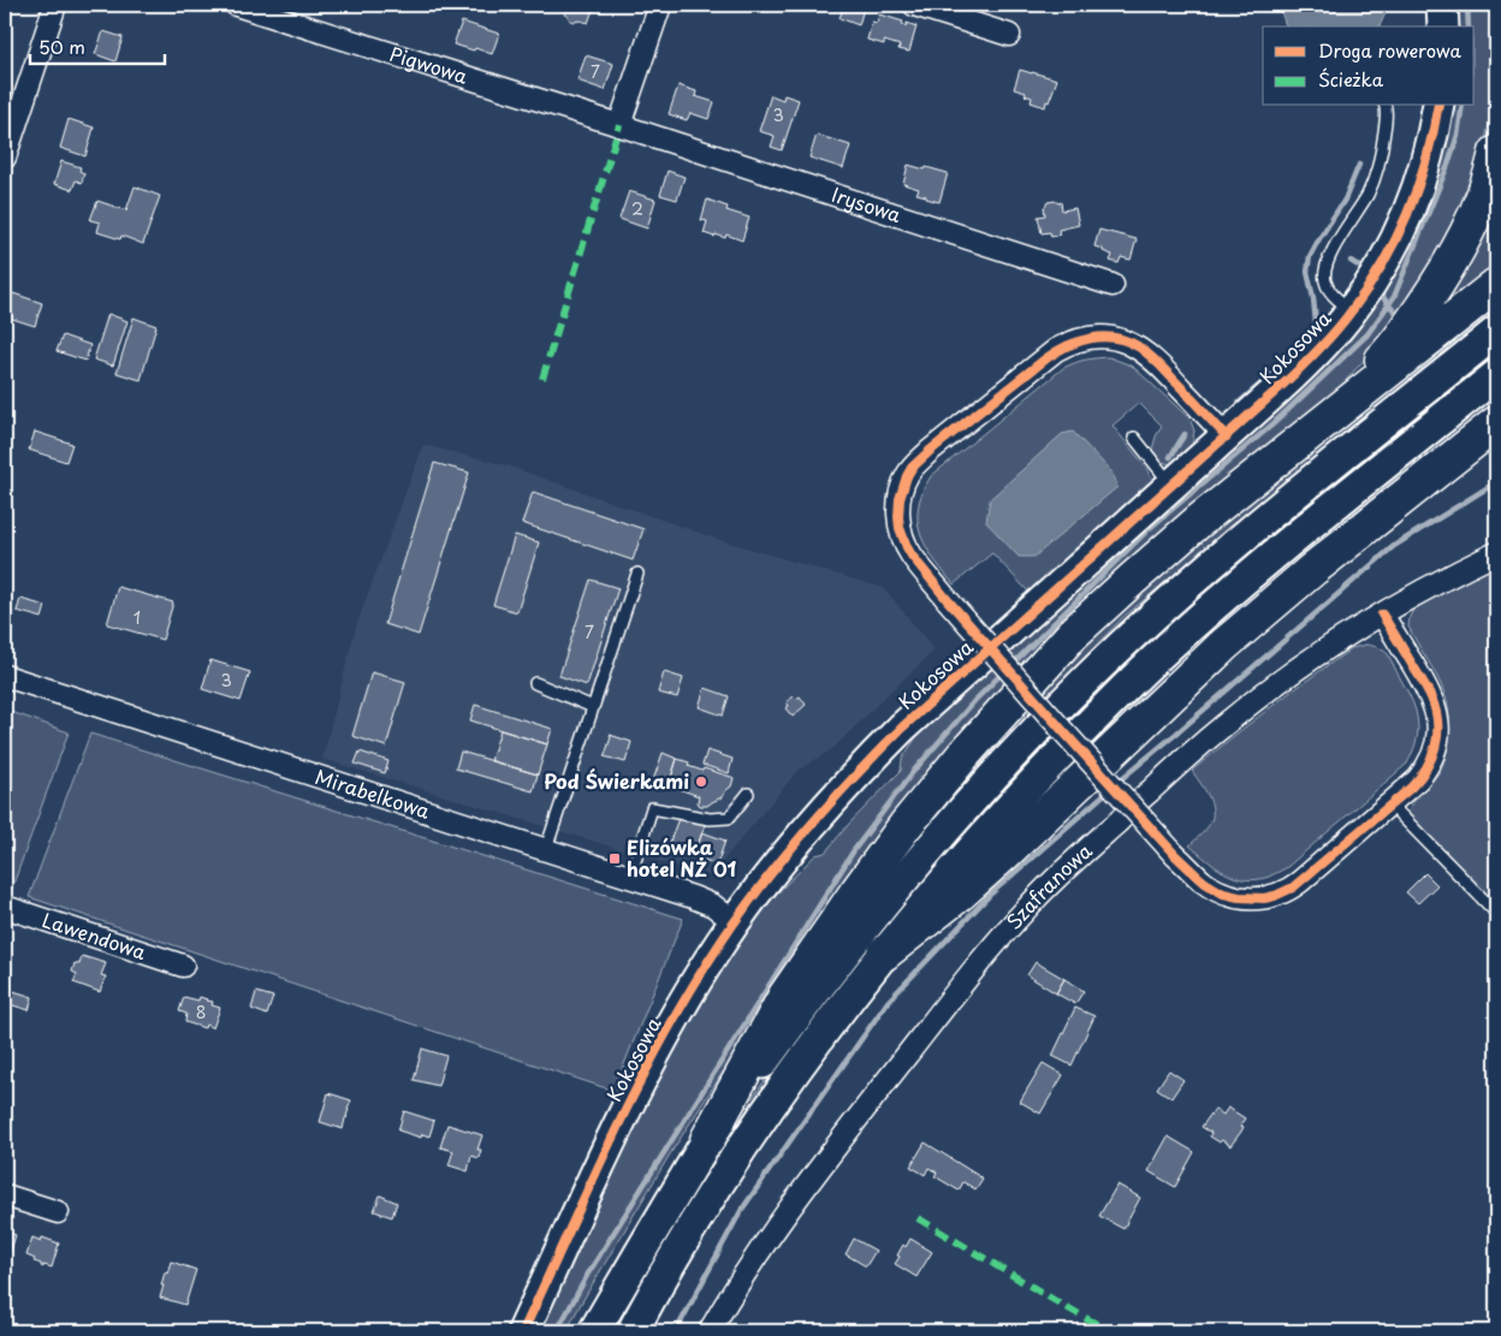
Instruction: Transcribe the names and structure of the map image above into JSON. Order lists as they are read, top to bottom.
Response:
{
  "streets": {
    "main road": ["Kokosowa"],
    "street": [
      "Pigwowa",
      "Irysowa",
      "Mirabelkowa",
      "Szafranowa",
      "Lawendowa"
    ]
  },
  "crossings": [
    ["Pigwowa", "Irysowa"],
    ["Kokosowa", "Mirabelkowa"]
  ],
  "places": {
    "other": ["Pod Świerkami"],
    "transit": ["Elizówka hotel NŻ 01"]
  },
  "house_numbers": [
    "7",
    "3",
    "2",
    "1",
    "7",
    "3",
    "8"
  ],
  "legend": ["Droga rowerowa", "Ścieżka"],
  "scale_bar": "50 m"
}
